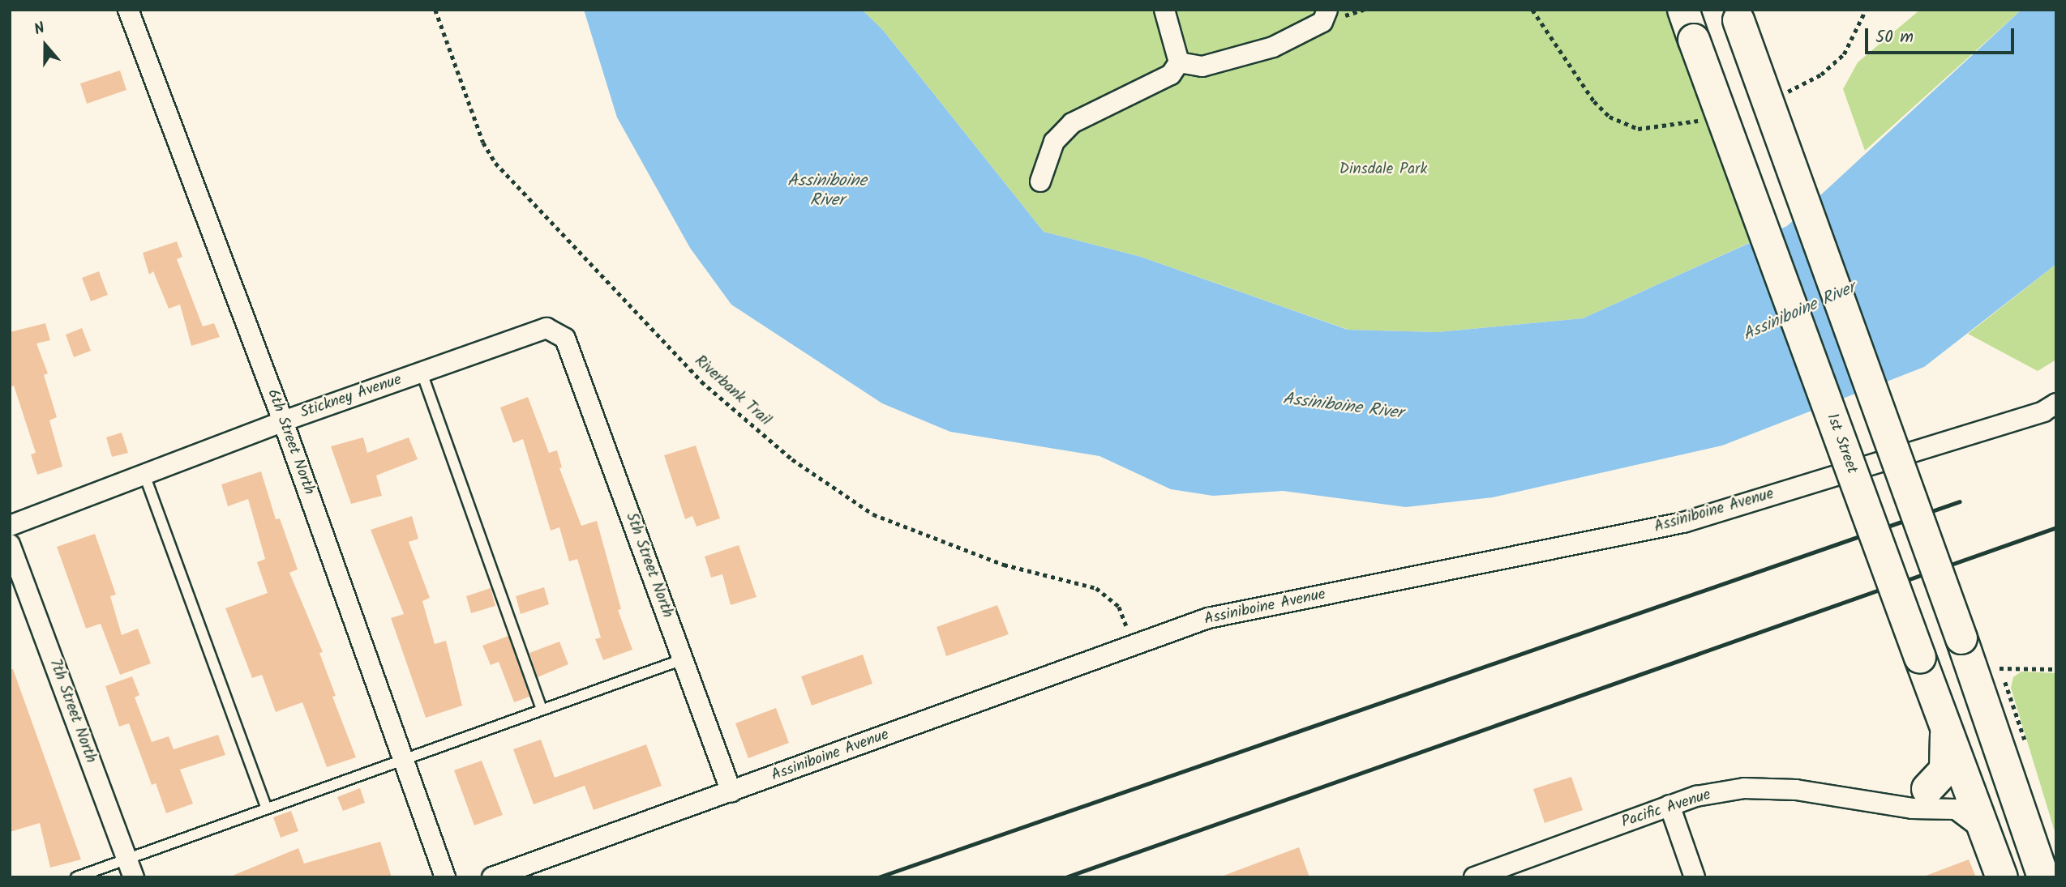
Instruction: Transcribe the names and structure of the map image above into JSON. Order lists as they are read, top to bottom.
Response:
{
  "streets": {
    "main road": ["1st Street"],
    "street": [
      "Stickney Avenue",
      "6th Street North",
      "Assiniboine Avenue",
      "5th Street North",
      "7th Street North",
      "Pacific Avenue"
    ],
    "path": ["Riverbank Trail"]
  },
  "crossings": [
    ["Riverbank Trail", "Assiniboine Avenue"],
    ["Stickney Avenue", "6th Street North"],
    ["Stickney Avenue", "5th Street North"],
    ["1st Street", "Pacific Avenue"],
    ["Assiniboine Avenue", "5th Street North"]
  ],
  "water": ["Assiniboine River"],
  "parks": ["Dinsdale Park"],
  "scale_bar": "50 m",
  "north": "top"
}
